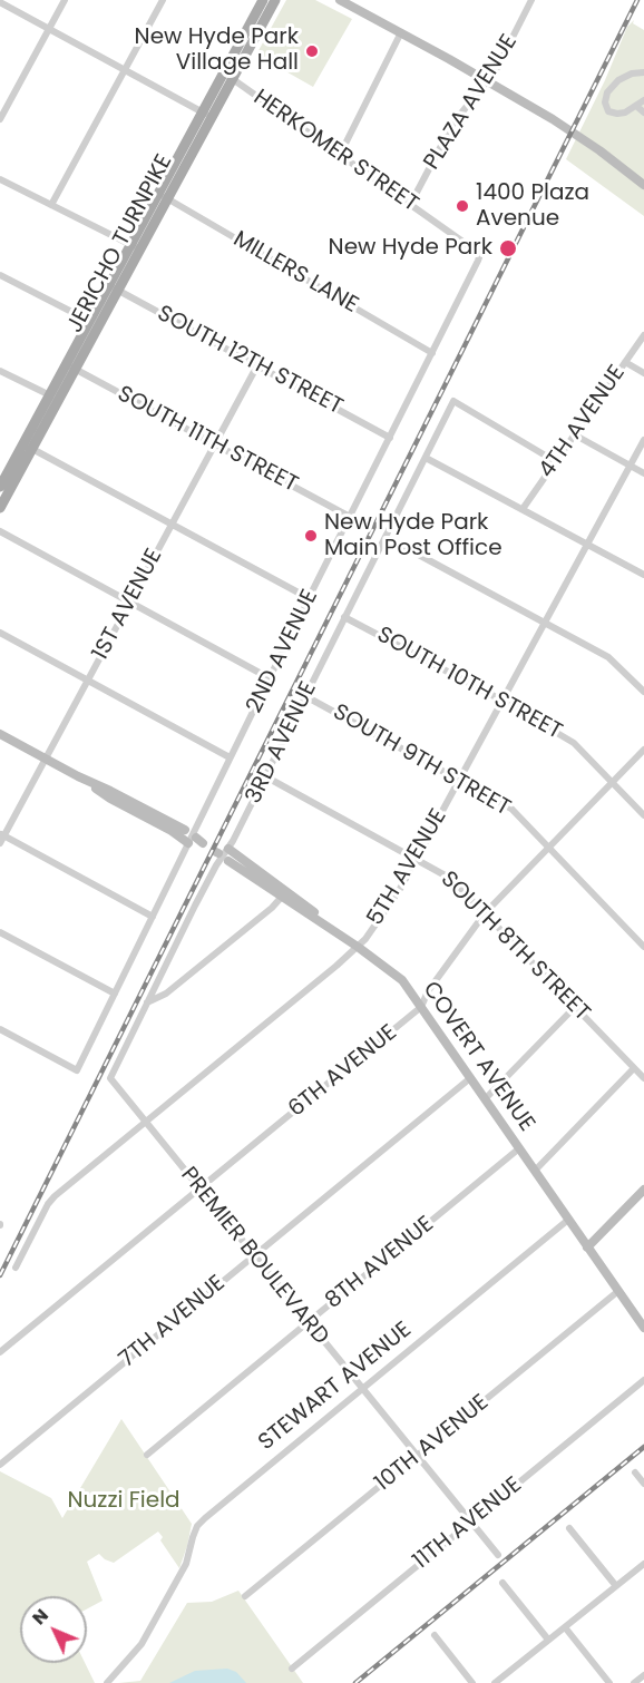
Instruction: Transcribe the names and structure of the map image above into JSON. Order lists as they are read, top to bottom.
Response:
{
  "streets": {
    "main road": ["JERICHO TURNPIKE", "COVERT AVENUE"],
    "street": [
      "PLAZA AVENUE",
      "HERKOMER STREET",
      "MILLERS LANE",
      "SOUTH 12TH STREET",
      "4TH AVENUE",
      "SOUTH 11TH STREET",
      "1ST AVENUE",
      "2ND AVENUE",
      "SOUTH 10TH STREET",
      "3RD AVENUE",
      "SOUTH 9TH STREET",
      "5TH AVENUE",
      "SOUTH 8TH STREET",
      "6TH AVENUE",
      "PREMIER BOULEVARD",
      "8TH AVENUE",
      "7TH AVENUE",
      "STEWART AVENUE",
      "10TH AVENUE",
      "11TH AVENUE"
    ]
  },
  "crossings": [
    ["PLAZA AVENUE", "HERKOMER STREET"],
    ["HERKOMER STREET", "JERICHO TURNPIKE"],
    ["HERKOMER STREET", "2ND AVENUE"],
    ["JERICHO TURNPIKE", "MILLERS LANE"],
    ["JERICHO TURNPIKE", "SOUTH 12TH STREET"],
    ["JERICHO TURNPIKE", "SOUTH 11TH STREET"],
    ["MILLERS LANE", "2ND AVENUE"],
    ["SOUTH 12TH STREET", "1ST AVENUE"],
    ["SOUTH 12TH STREET", "2ND AVENUE"],
    ["4TH AVENUE", "3RD AVENUE"],
    ["SOUTH 11TH STREET", "1ST AVENUE"],
    ["SOUTH 11TH STREET", "2ND AVENUE"],
    ["SOUTH 10TH STREET", "3RD AVENUE"],
    ["SOUTH 10TH STREET", "5TH AVENUE"],
    ["SOUTH 10TH STREET", "6TH AVENUE"],
    ["3RD AVENUE", "SOUTH 9TH STREET"],
    ["3RD AVENUE", "SOUTH 8TH STREET"],
    ["3RD AVENUE", "PREMIER BOULEVARD"],
    ["SOUTH 9TH STREET", "5TH AVENUE"],
    ["SOUTH 9TH STREET", "6TH AVENUE"],
    ["5TH AVENUE", "SOUTH 8TH STREET"],
    ["5TH AVENUE", "COVERT AVENUE"],
    ["5TH AVENUE", "PREMIER BOULEVARD"],
    ["SOUTH 8TH STREET", "6TH AVENUE"],
    ["COVERT AVENUE", "6TH AVENUE"],
    ["COVERT AVENUE", "8TH AVENUE"],
    ["COVERT AVENUE", "7TH AVENUE"],
    ["COVERT AVENUE", "STEWART AVENUE"],
    ["COVERT AVENUE", "10TH AVENUE"],
    ["6TH AVENUE", "PREMIER BOULEVARD"],
    ["PREMIER BOULEVARD", "8TH AVENUE"],
    ["PREMIER BOULEVARD", "7TH AVENUE"],
    ["PREMIER BOULEVARD", "STEWART AVENUE"],
    ["PREMIER BOULEVARD", "10TH AVENUE"],
    ["PREMIER BOULEVARD", "11TH AVENUE"]
  ],
  "parks": ["Nuzzi Field"],
  "places": [
    "New Hyde Park Village Hall",
    "1400 Plaza Avenue",
    "New Hyde Park",
    "New Hyde Park Main Post Office"
  ],
  "north": "top left"
}
